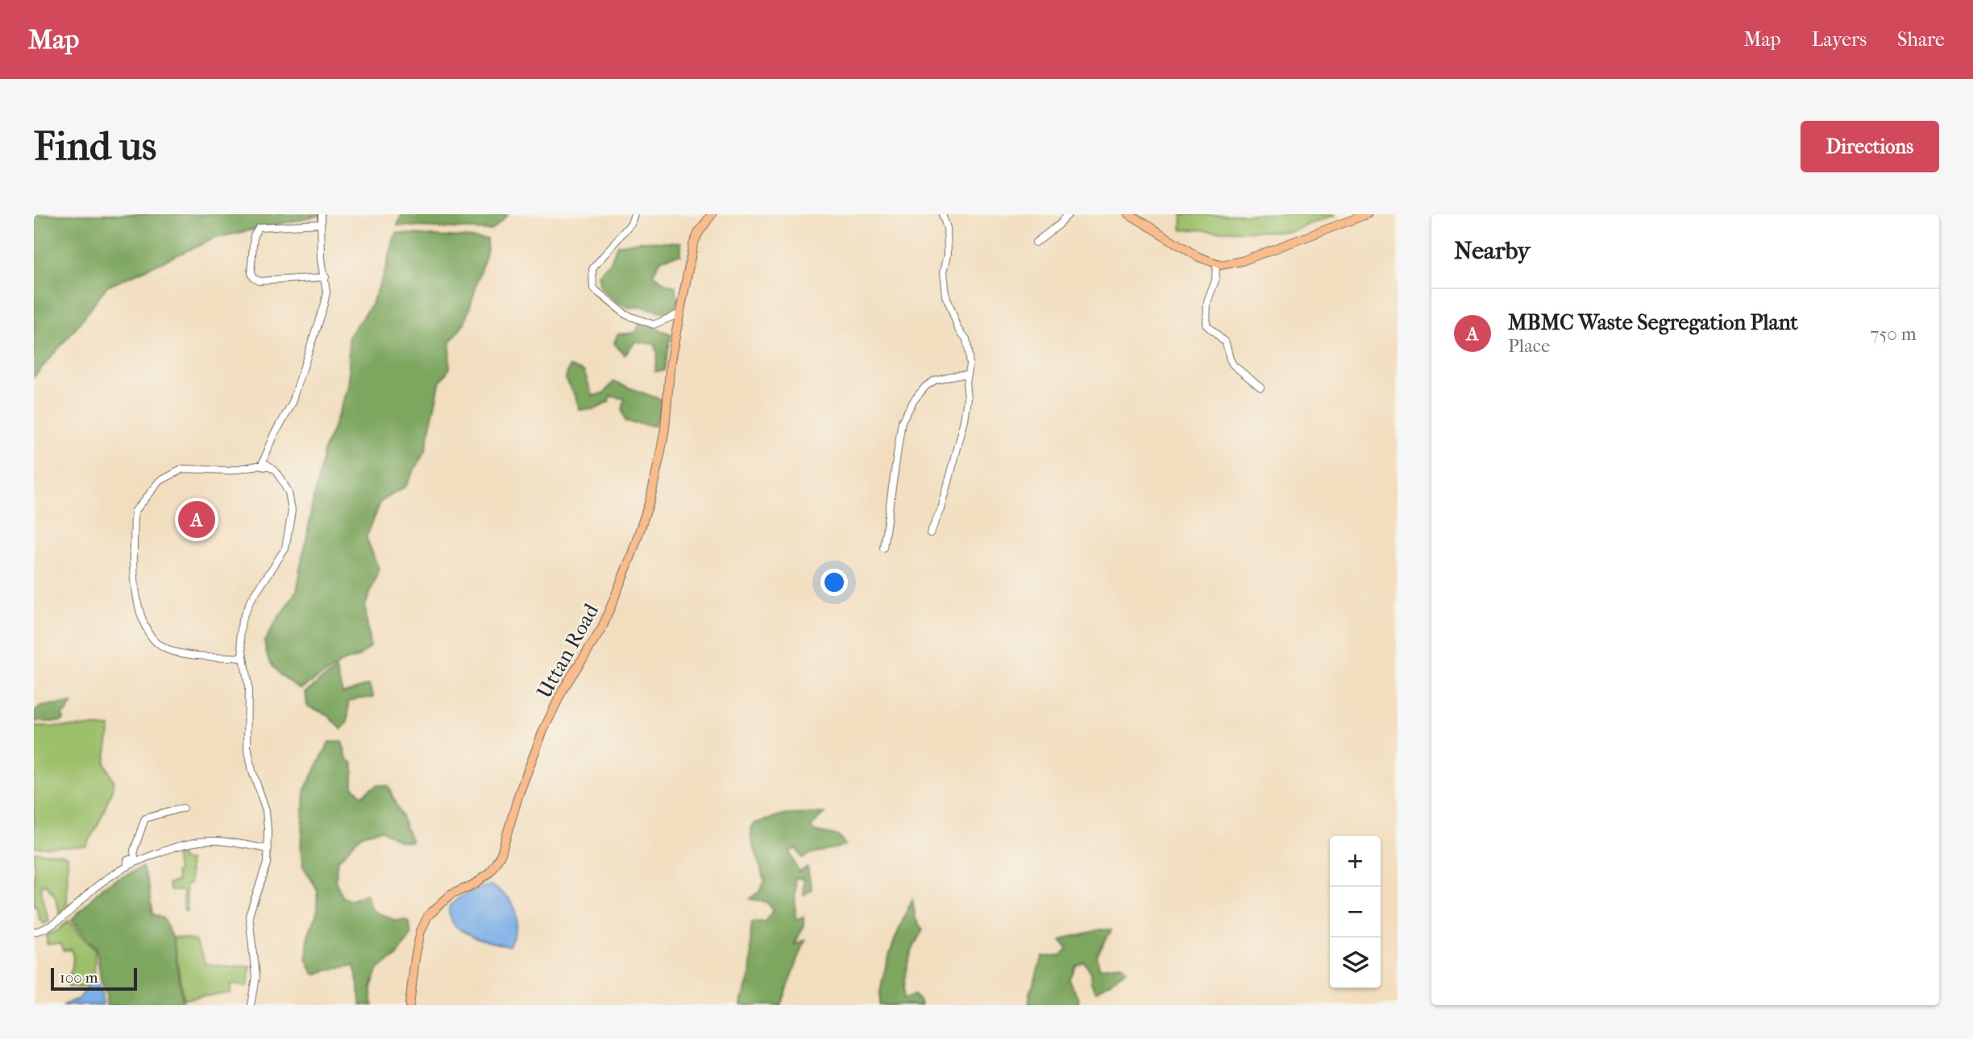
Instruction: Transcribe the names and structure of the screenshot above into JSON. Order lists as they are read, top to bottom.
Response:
{
  "streets": {
    "main road": ["Uttan Road"]
  },
  "scale_bar": "100 m",
  "page": {
    "header": "Map",
    "nav": ["Map", "Layers", "Share"],
    "buttons": "Directions",
    "title": "Find us",
    "heading": "Nearby",
    "list": [
      {
        "mark": "A",
        "name": "MBMC Waste Segregation Plant",
        "note": "Place",
        "value": "750 m"
      }
    ],
    "pins": "A",
    "map_buttons": ["+", "−"],
    "scale": "100 m"
  }
}
